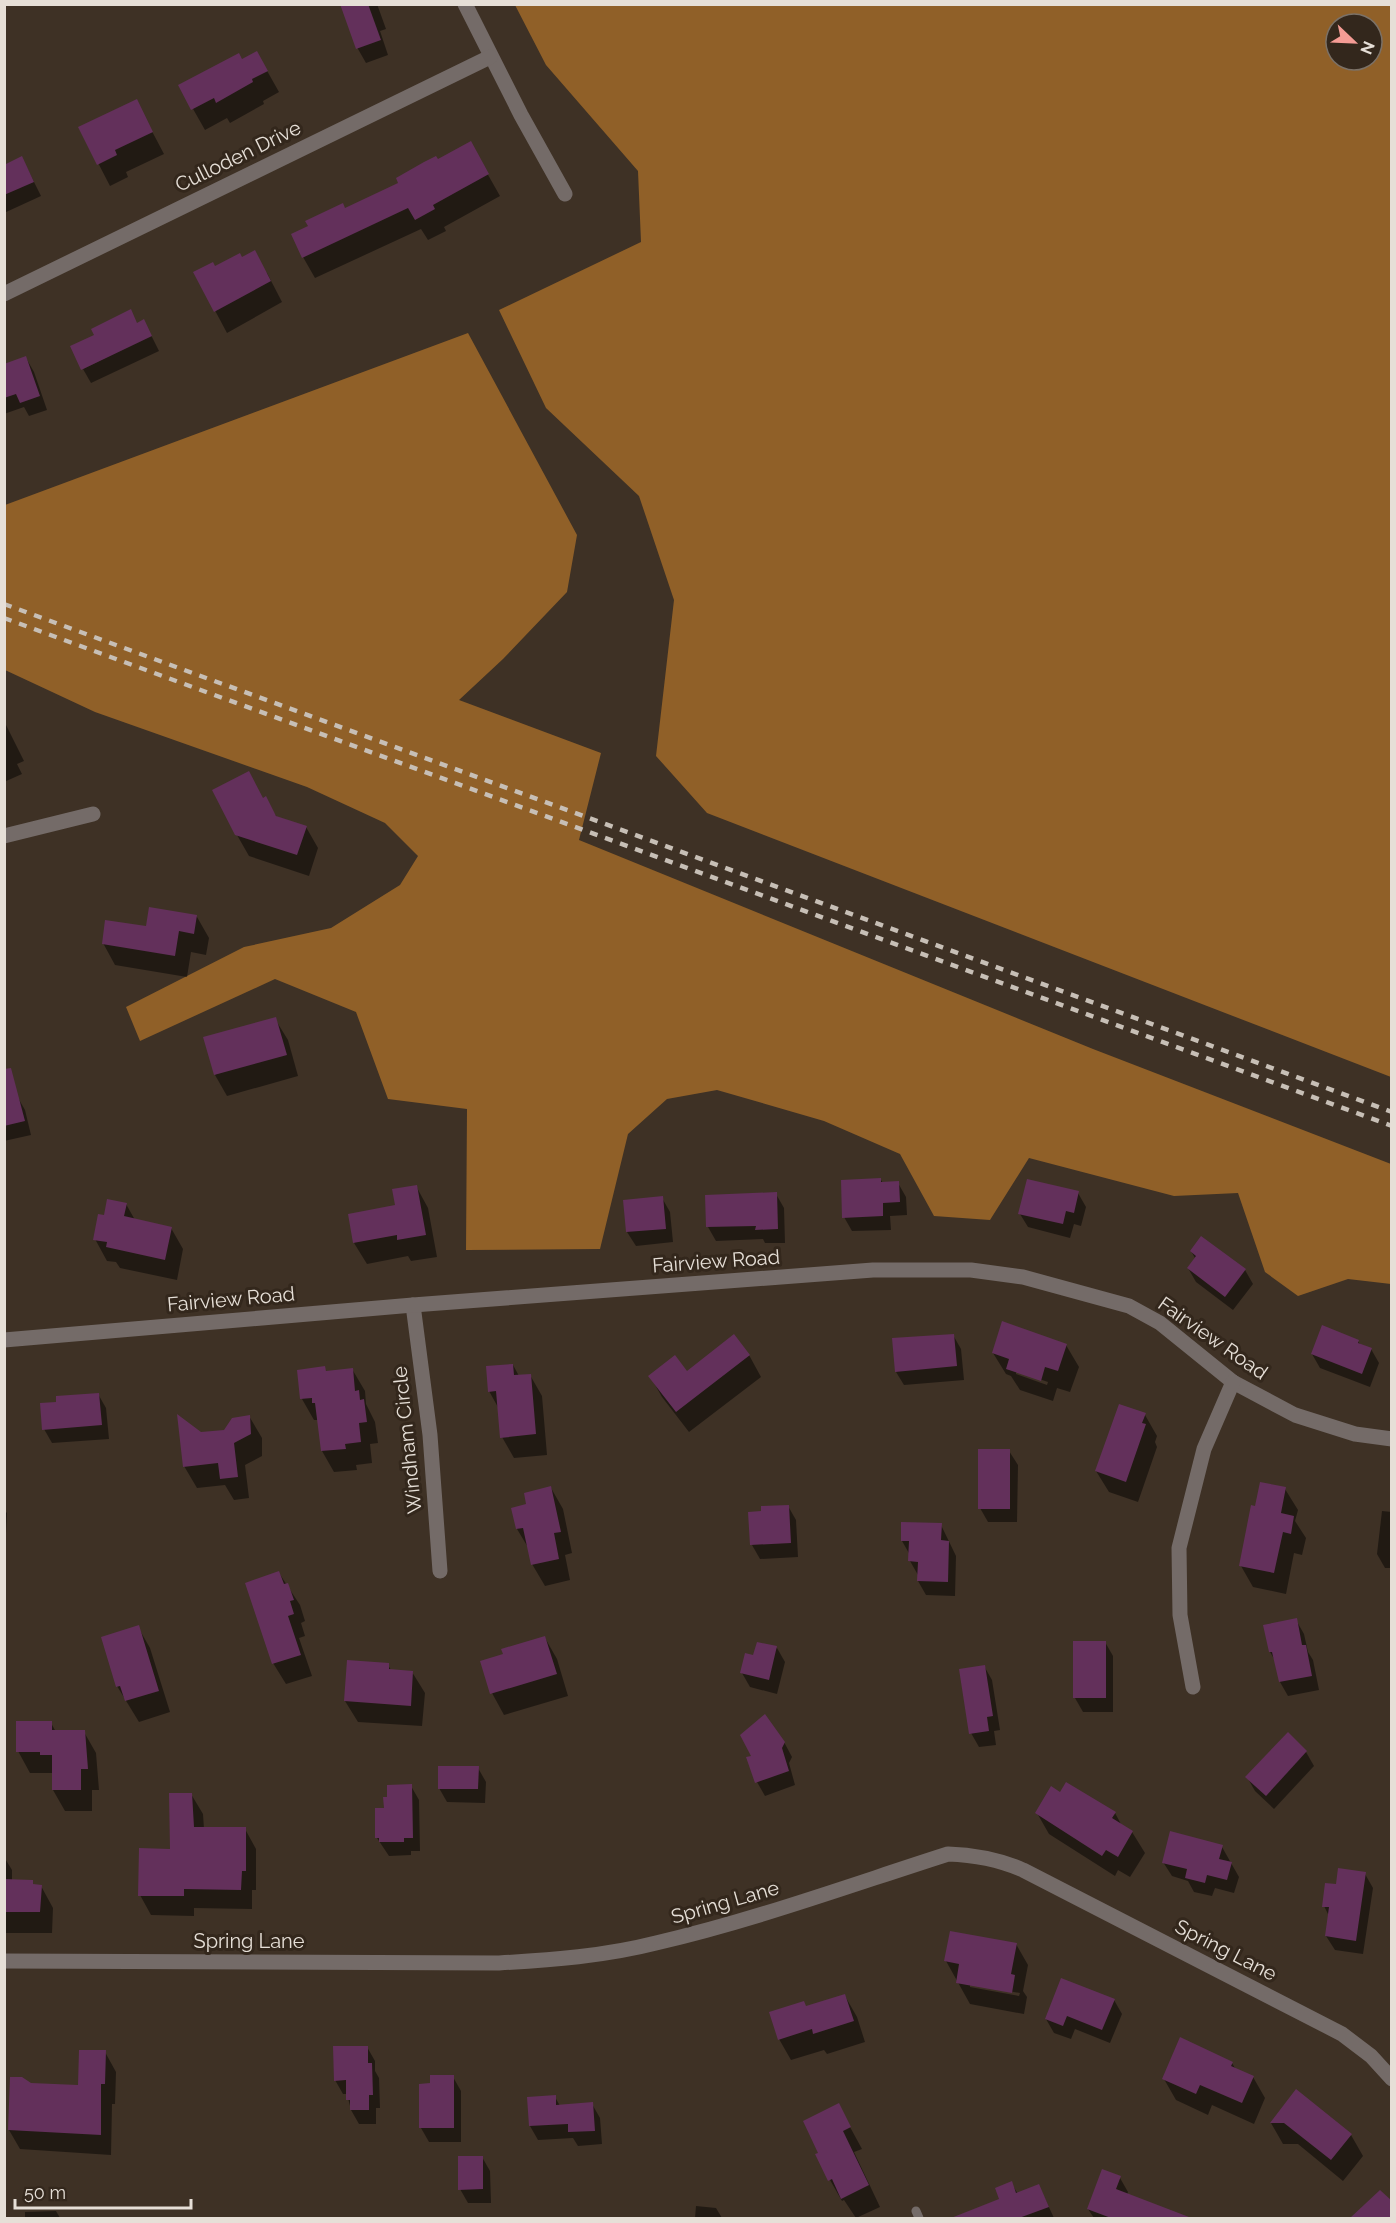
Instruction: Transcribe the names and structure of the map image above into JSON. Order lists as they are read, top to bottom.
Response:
{
  "streets": {
    "street": [
      "Culloden Drive",
      "Fairview Road",
      "Windham Circle",
      "Spring Lane"
    ]
  },
  "crossings": [
    ["Fairview Road", "Windham Circle"]
  ],
  "scale_bar": "50 m",
  "north": "bottom right"
}
